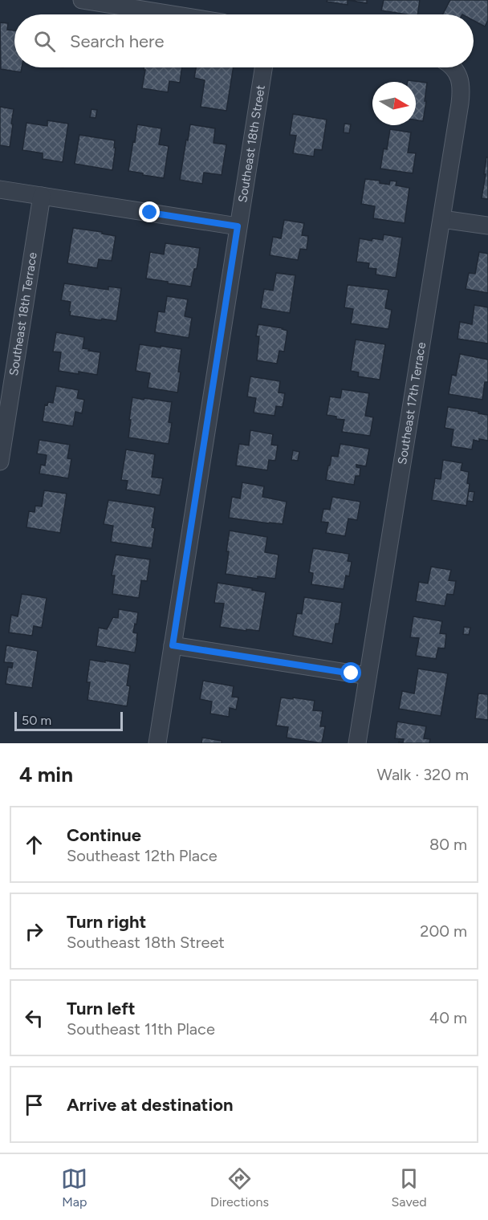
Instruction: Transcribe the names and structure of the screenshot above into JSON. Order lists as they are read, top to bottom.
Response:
{
  "streets": {
    "street": ["Southeast 18th Street", "Southeast 18th Terrace", "Southeast 17th Terrace"]
  },
  "scale_bar": "50 m",
  "north": "right",
  "page": {
    "search": "Search here",
    "scale": "50 m",
    "heading": ["4 min", "Walk · 320 m"],
    "list": [
      ["Continue", "Southeast 12th Place", "80 m"],
      ["Turn right", "Southeast 18th Street", "200 m"],
      ["Turn left", "Southeast 11th Place", "40 m"],
      "Arrive at destination"
    ],
    "nav": ["Map", "Directions", "Saved"]
  }
}
